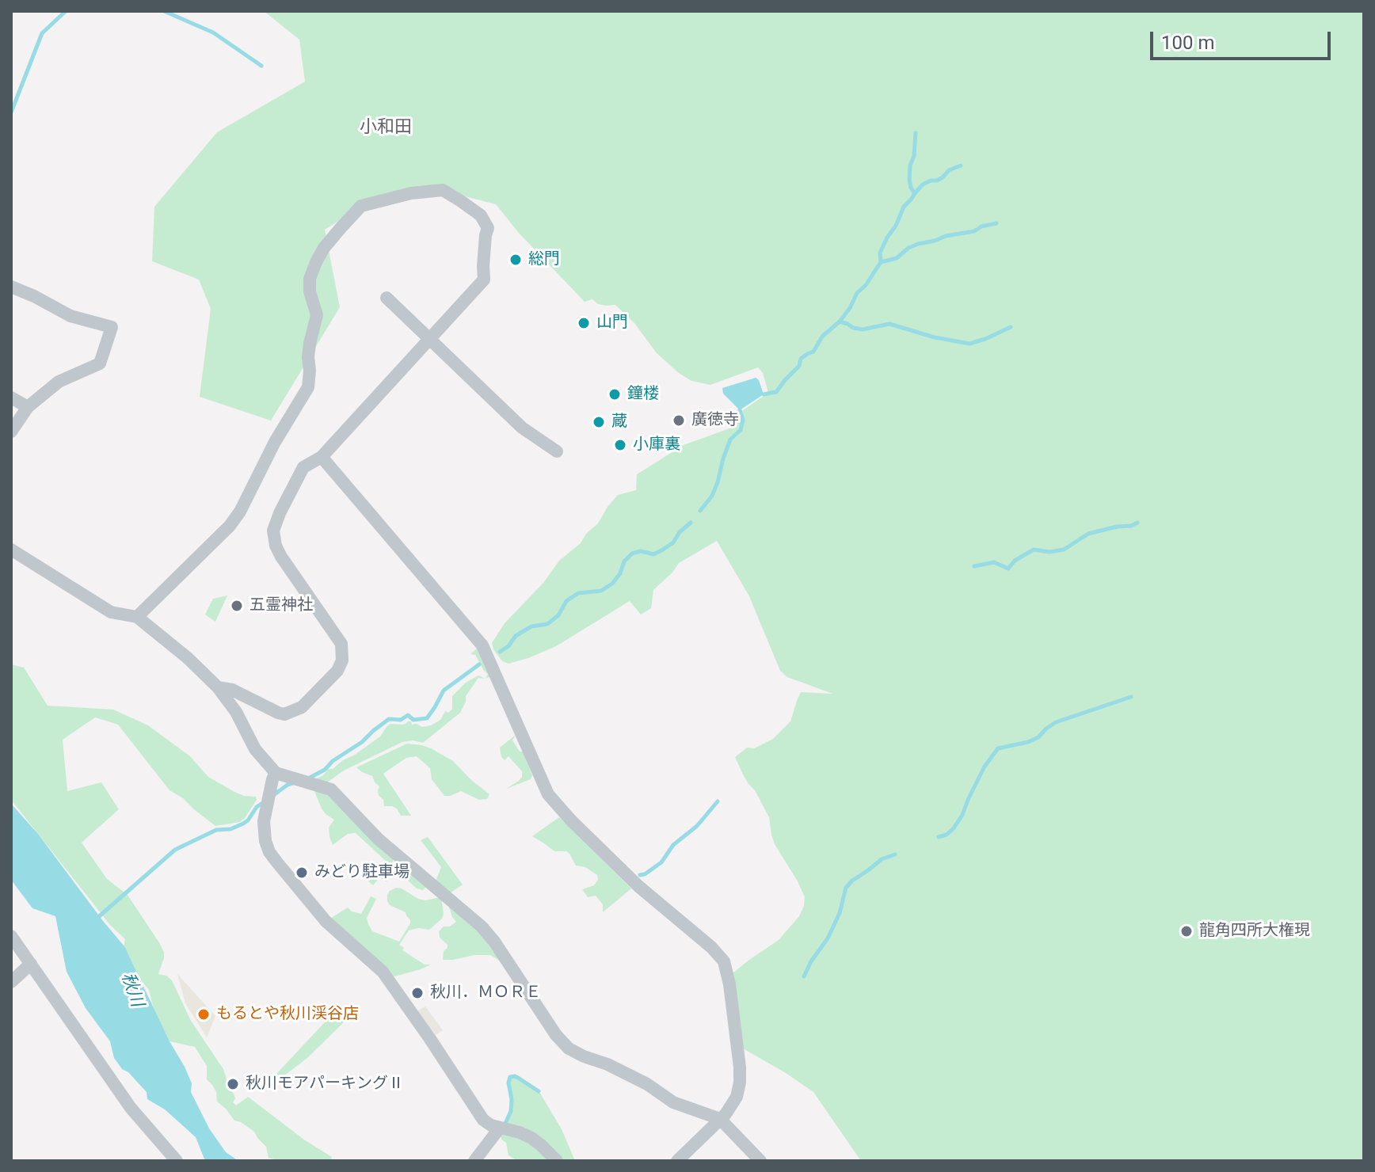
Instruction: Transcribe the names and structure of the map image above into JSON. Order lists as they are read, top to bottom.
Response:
{
  "districts": ["小和田"],
  "water": ["秋川"],
  "places": [
    "総門",
    "山門",
    "鐘楼",
    "廣徳寺",
    "蔵",
    "小庫裏",
    "五霊神社",
    "みどり駐車場",
    "龍角四所大権現",
    "秋川．ＭＯＲＥ",
    "もるとや秋川渓谷店",
    "秋川モアパーキングⅡ"
  ],
  "scale_bar": "100 m"
}
